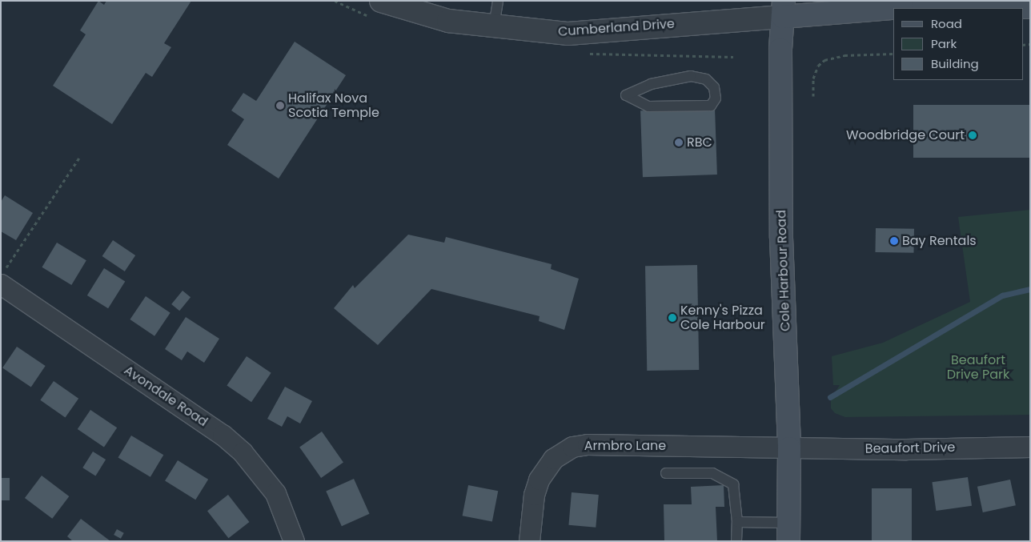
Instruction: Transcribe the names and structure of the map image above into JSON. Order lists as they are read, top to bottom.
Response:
{
  "streets": {
    "main road": ["Cole Harbour Road"],
    "street": [
      "Cumberland Drive",
      "Avondale Road",
      "Armbro Lane",
      "Beaufort Drive"
    ]
  },
  "crossings": [
    ["Cumberland Drive", "Cole Harbour Road"],
    ["Cole Harbour Road", "Armbro Lane"],
    ["Cole Harbour Road", "Beaufort Drive"],
    ["Armbro Lane", "Beaufort Drive"]
  ],
  "parks": ["Beaufort Drive Park"],
  "places": [
    "Halifax Nova Scotia Temple",
    "Woodbridge Court",
    "RBC",
    "Bay Rentals",
    "Kenny's Pizza Cole Harbour"
  ],
  "legend": ["Road", "Park", "Building"]
}
